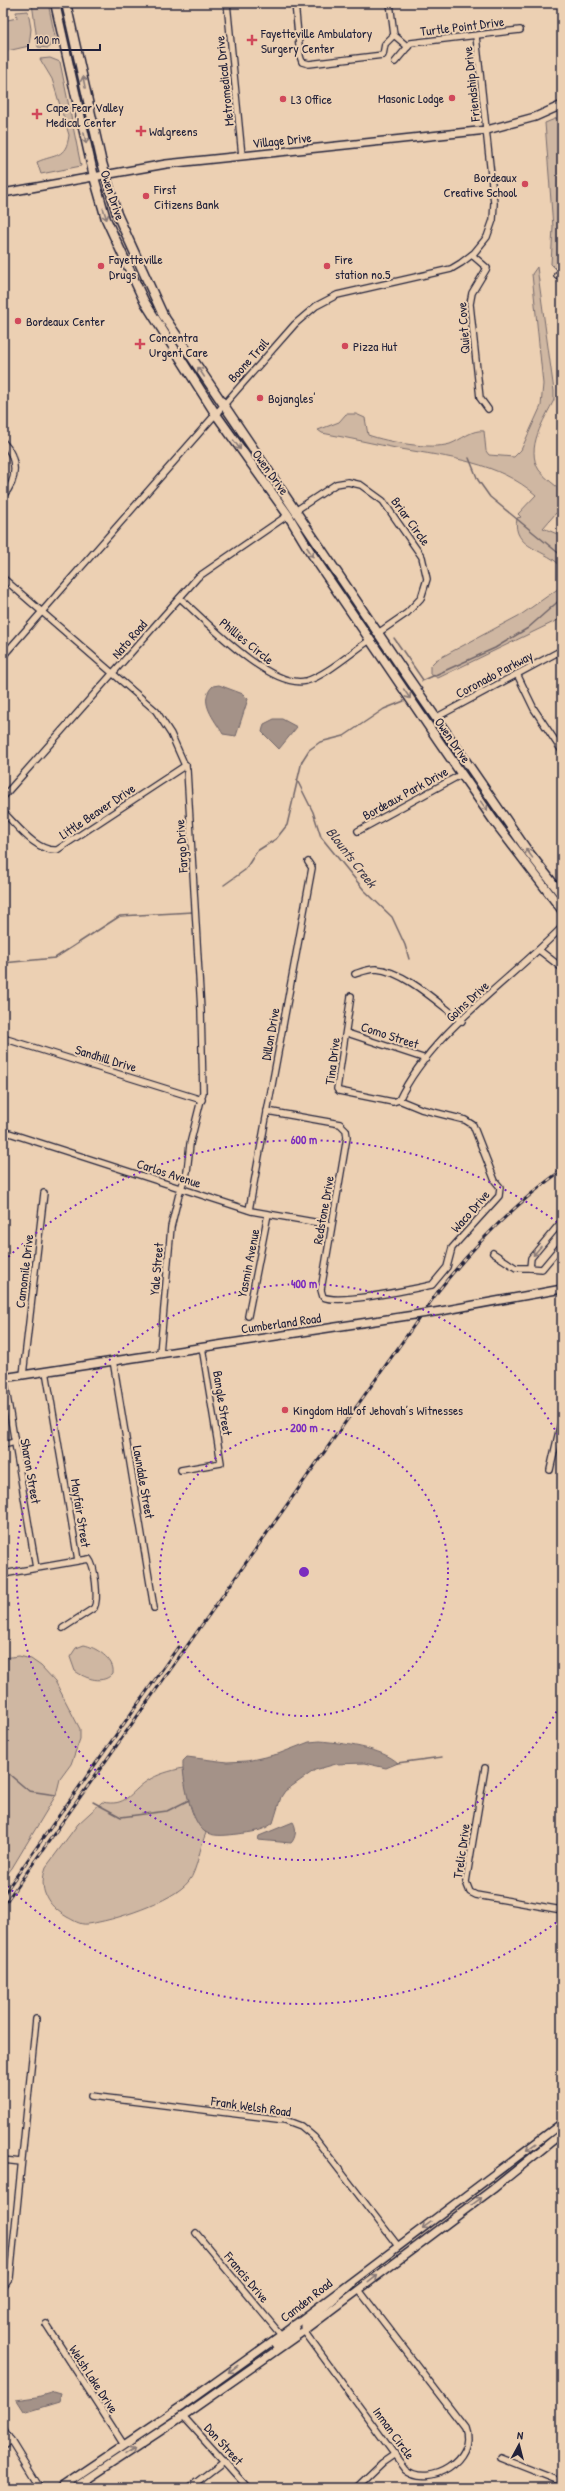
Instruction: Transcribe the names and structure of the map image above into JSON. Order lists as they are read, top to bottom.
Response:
{
  "streets": {
    "highway": ["Owen Drive"],
    "main road": ["Village Drive", "Cumberland Road", "Camden Road"],
    "street": [
      "Turtle Point Drive",
      "Metromedical Drive",
      "Friendship Drive",
      "Quiet Cove",
      "Boone Trail",
      "Briar Circle",
      "Nato Road",
      "Phillies Circle",
      "Coronado Parkway",
      "Bordeaux Park Drive",
      "Little Beaver Drive",
      "Fargo Drive",
      "Goins Drive",
      "Dillon Drive",
      "Como Street",
      "Sandhill Drive",
      "Tina Drive",
      "Carlos Avenue",
      "Redstone Drive",
      "Waco Drive",
      "Yasmin Avenue",
      "Yale Street",
      "Camomile Drive",
      "Bangle Street",
      "Sharon Street",
      "Lawndale Street",
      "Mayfair Street",
      "Trelic Drive",
      "Frank Welsh Road",
      "Francis Drive",
      "Welsh Lake Drive",
      "Inman Circle",
      "Don Street"
    ]
  },
  "crossings": [
    ["Turtle Point Drive", "Friendship Drive"],
    ["Metromedical Drive", "Village Drive"],
    ["Friendship Drive", "Village Drive"],
    ["Friendship Drive", "Boone Trail"],
    ["Village Drive", "Owen Drive"],
    ["Village Drive", "Boone Trail"],
    ["Owen Drive", "Boone Trail"],
    ["Owen Drive", "Briar Circle"],
    ["Owen Drive", "Nato Road"],
    ["Owen Drive", "Phillies Circle"],
    ["Owen Drive", "Coronado Parkway"],
    ["Owen Drive", "Bordeaux Park Drive"],
    ["Quiet Cove", "Boone Trail"],
    ["Boone Trail", "Fargo Drive"],
    ["Briar Circle", "Nato Road"],
    ["Nato Road", "Phillies Circle"],
    ["Nato Road", "Fargo Drive"],
    ["Little Beaver Drive", "Fargo Drive"],
    ["Fargo Drive", "Sandhill Drive"],
    ["Fargo Drive", "Carlos Avenue"],
    ["Fargo Drive", "Yale Street"],
    ["Goins Drive", "Como Street"],
    ["Goins Drive", "Tina Drive"],
    ["Goins Drive", "Waco Drive"],
    ["Dillon Drive", "Carlos Avenue"],
    ["Dillon Drive", "Redstone Drive"],
    ["Como Street", "Tina Drive"],
    ["Tina Drive", "Waco Drive"],
    ["Carlos Avenue", "Redstone Drive"],
    ["Carlos Avenue", "Yasmin Avenue"],
    ["Carlos Avenue", "Yale Street"],
    ["Redstone Drive", "Waco Drive"],
    ["Yale Street", "Cumberland Road"],
    ["Camomile Drive", "Cumberland Road"],
    ["Cumberland Road", "Bangle Street"],
    ["Cumberland Road", "Sharon Street"],
    ["Cumberland Road", "Lawndale Street"],
    ["Cumberland Road", "Mayfair Street"],
    ["Frank Welsh Road", "Camden Road"],
    ["Francis Drive", "Camden Road"],
    ["Camden Road", "Welsh Lake Drive"],
    ["Camden Road", "Inman Circle"],
    ["Camden Road", "Don Street"]
  ],
  "water": ["Blounts Creek"],
  "places": {
    "health": [
      "Fayetteville Ambulatory Surgery Center",
      "Cape Fear Valley Medical Center",
      "Walgreens",
      "Concentra Urgent Care"
    ],
    "other": [
      "Masonic Lodge",
      "L3 Office",
      "Bordeaux Creative School",
      "First Citizens Bank",
      "Fayetteville Drugs",
      "Fire station no.5",
      "Bordeaux Center",
      "Pizza Hut",
      "Bojangles'",
      "Kingdom Hall of Jehovah’s Witnesses"
    ]
  },
  "scale_bar": "100 m",
  "north": "top",
  "rings": ["600 m", "400 m", "200 m"]
}
